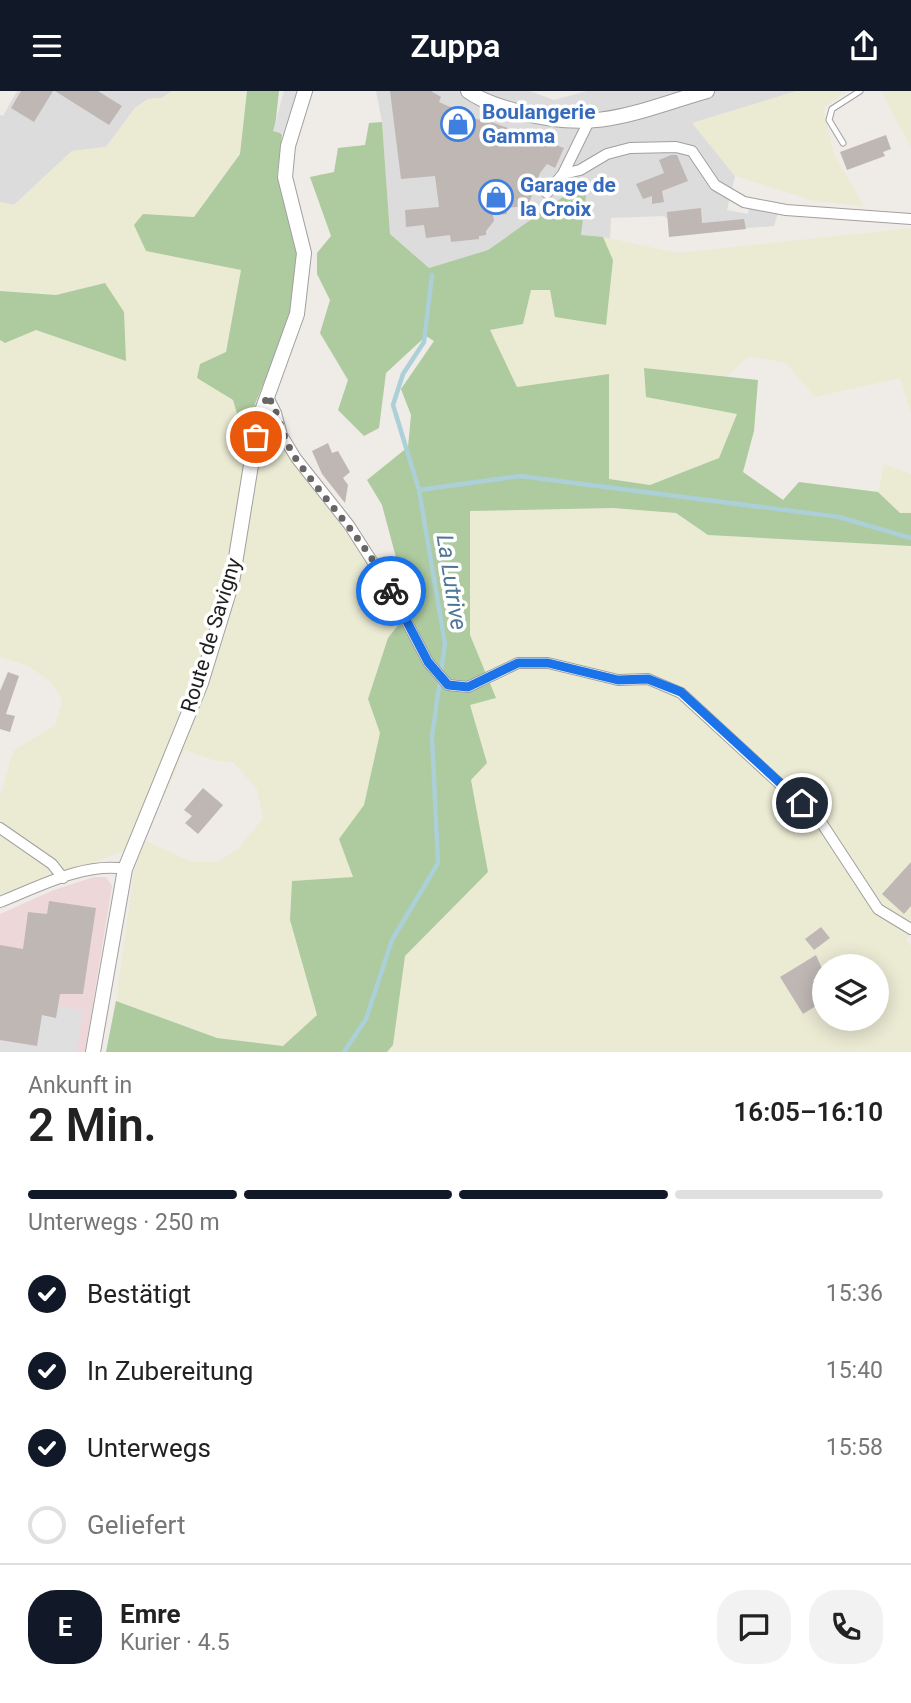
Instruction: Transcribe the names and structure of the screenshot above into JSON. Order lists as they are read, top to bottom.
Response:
{
  "streets": {
    "street": ["Route de Savigny"]
  },
  "water": ["La Lutrive"],
  "places": {
    "shop": ["Boulangerie Gamma", "Garage de la Croix"]
  },
  "page": {
    "header": "Zuppa",
    "heading": ["2 Min.", "Ankunft in", "16:05–16:10"],
    "panel": ["Emre", "Kurier · 4.5"],
    "bar": "Unterwegs · 250 m",
    "list": [
      ["Bestätigt", "15:36"],
      ["In Zubereitung", "15:40"],
      ["Unterwegs", "15:58"],
      "Geliefert"
    ],
    "round": "E"
  }
}
